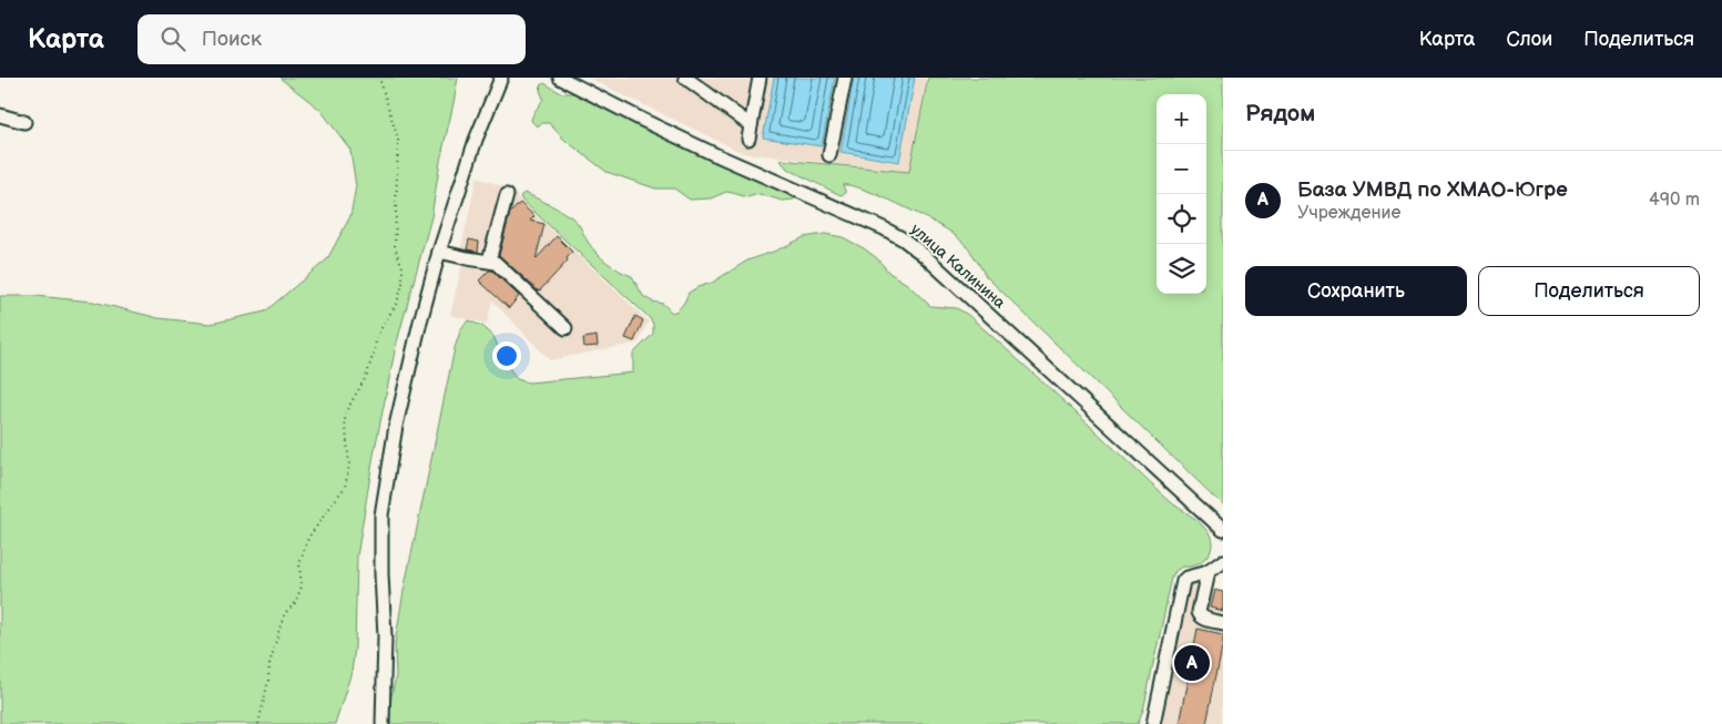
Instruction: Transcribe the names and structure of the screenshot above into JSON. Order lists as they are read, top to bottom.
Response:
{
  "streets": {
    "street": ["улица Калинина"]
  },
  "page": {
    "header": "Карта",
    "search": "Поиск",
    "nav": ["Карта", "Слои", "Поделиться"],
    "heading": "Рядом",
    "map_buttons": ["+", "−"],
    "list": [
      {
        "mark": "A",
        "name": "База УМВД по ХМАО-Югре",
        "note": "Учреждение",
        "value": "490 m"
      }
    ],
    "buttons": ["Сохранить", "Поделиться"],
    "pins": "A"
  }
}
